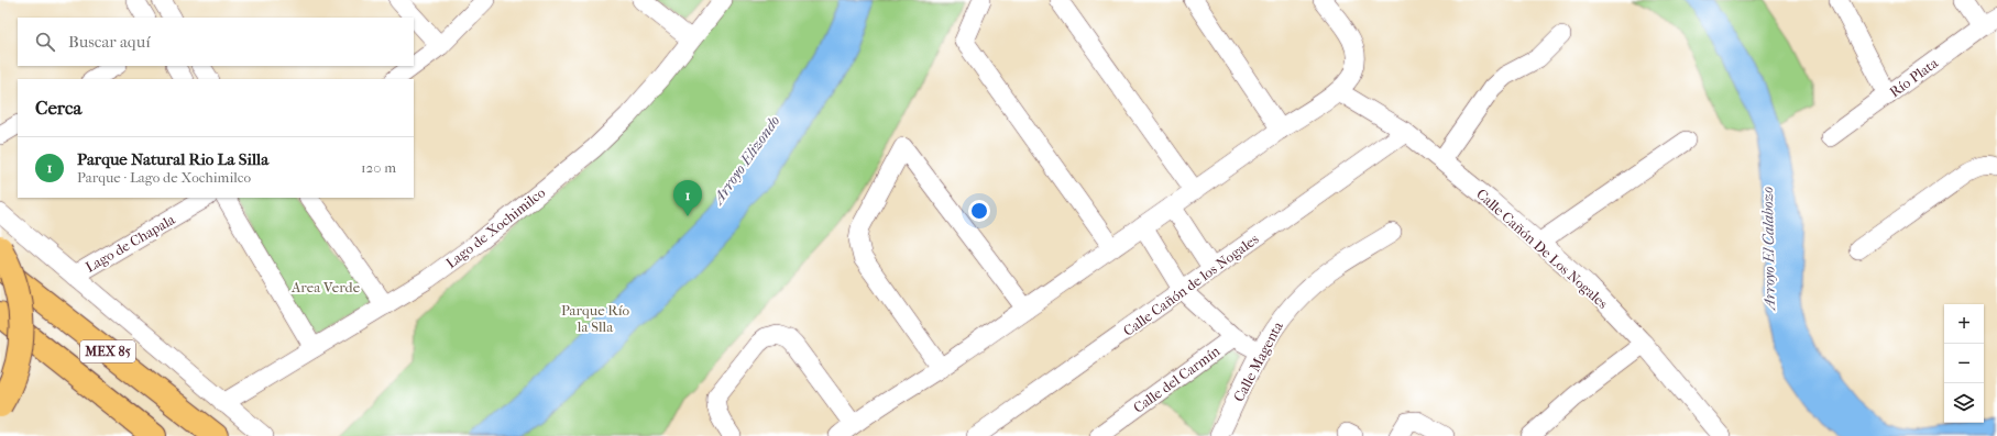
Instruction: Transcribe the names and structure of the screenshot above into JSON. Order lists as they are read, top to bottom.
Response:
{
  "streets": {
    "highway": ["MEX 85"],
    "street": [
      "Río Plata",
      "Lago de Xochimilco",
      "Lago de Chapala",
      "Calle Cañón De Los Nogales",
      "Calle Cañón de los Nogales",
      "Calle Magenta",
      "Calle del Carmín"
    ]
  },
  "crossings": [
    ["Calle Cañón De Los Nogales", "Calle Cañón de los Nogales"]
  ],
  "water": ["Arroyo Elizondo", "Arroyo El Calabozo"],
  "parks": ["Area Verde", "Parque Río la Slla"],
  "page": {
    "search": "Buscar aquí",
    "heading": "Cerca",
    "list": [
      {
        "mark": "1",
        "name": "Parque Natural Rio La Silla",
        "note": "Parque · Lago de Xochimilco",
        "value": "120 m"
      }
    ],
    "pins": "1",
    "map_buttons": ["+", "−"]
  }
}
